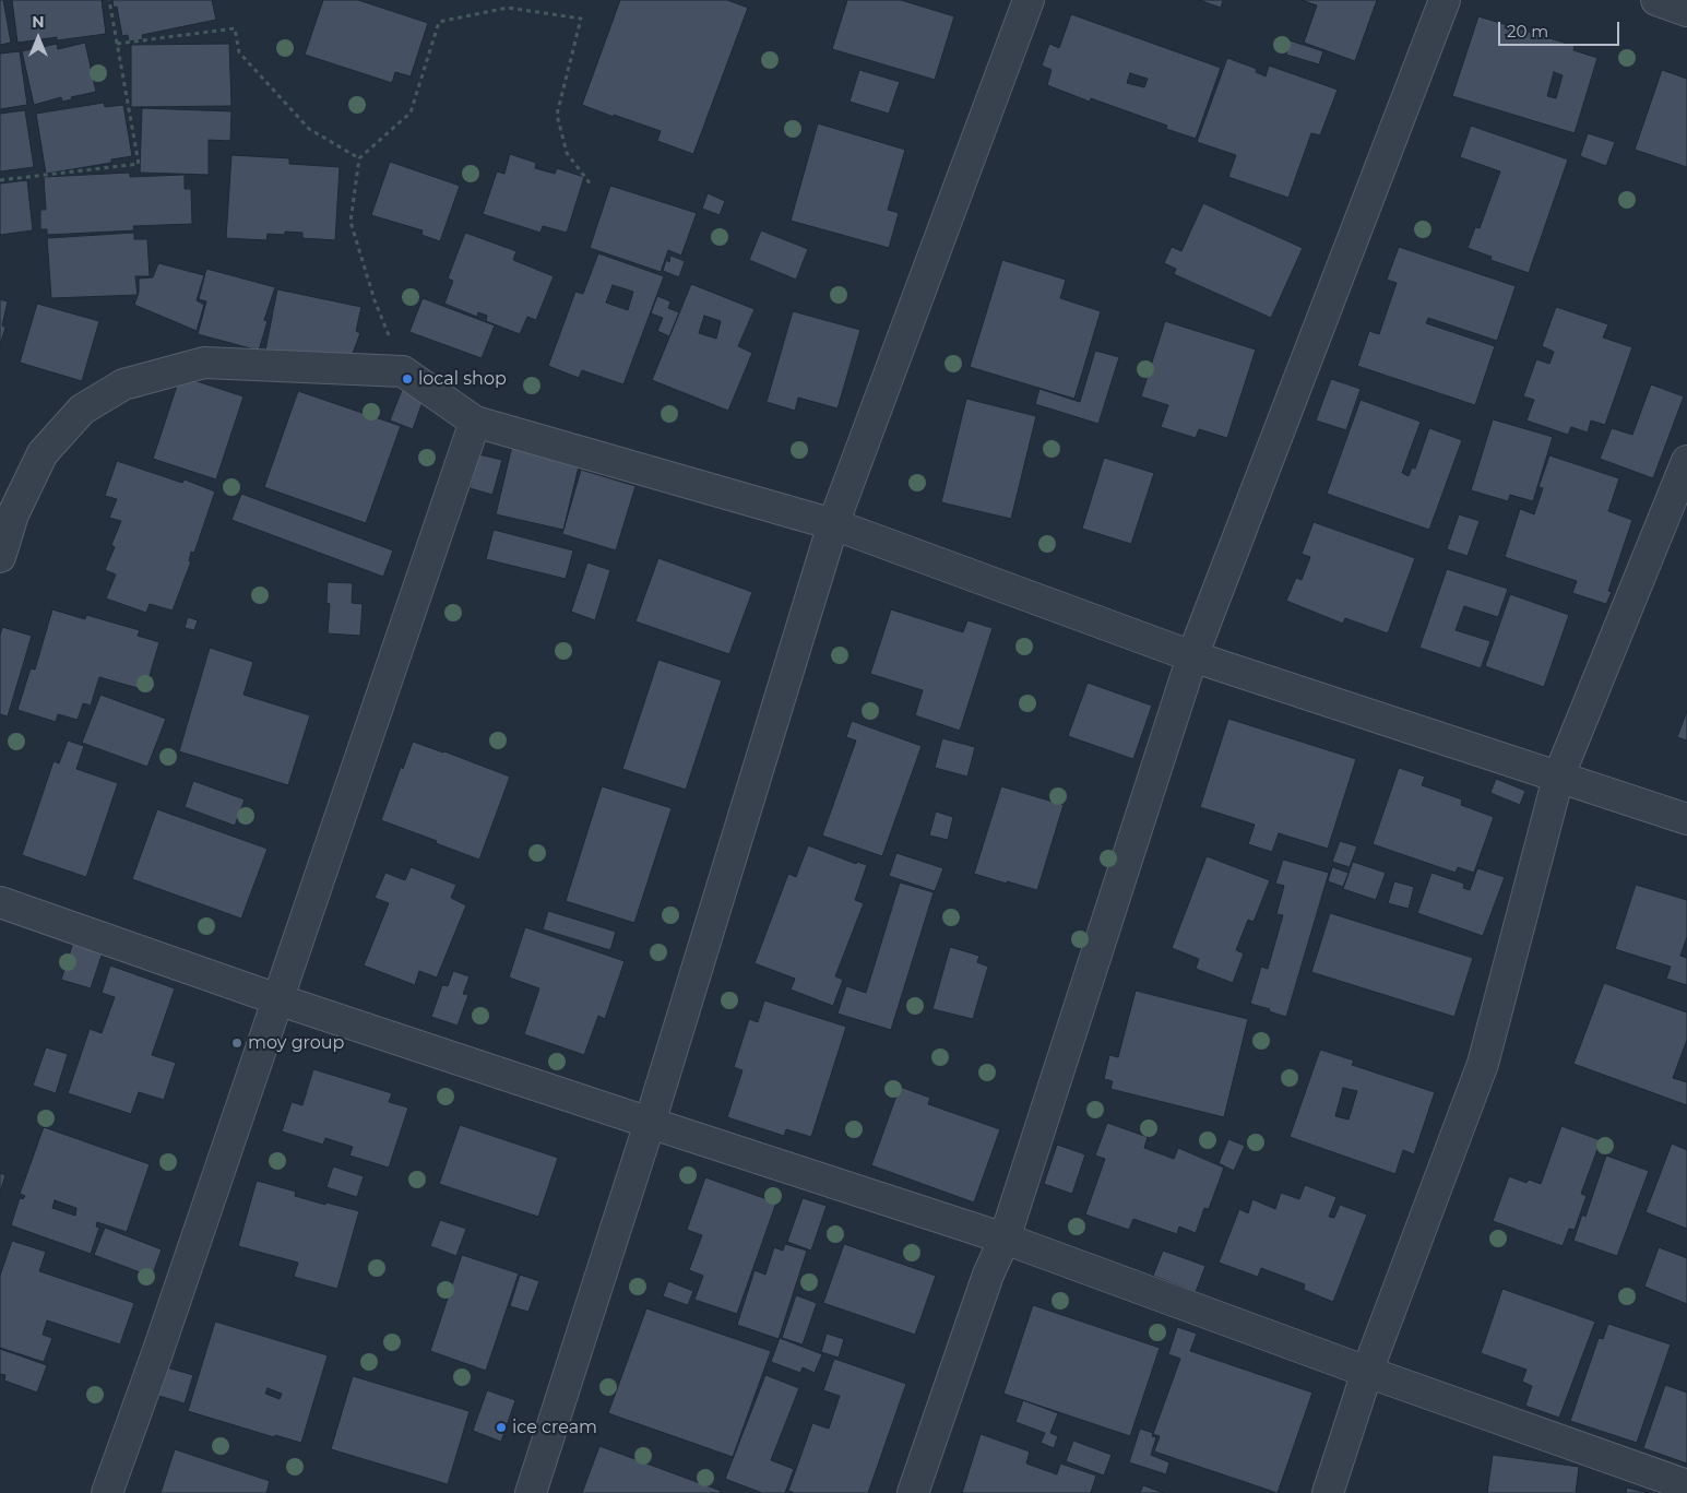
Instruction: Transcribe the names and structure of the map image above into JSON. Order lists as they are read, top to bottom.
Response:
{
  "places": ["local shop", "moy group", "ice cream"],
  "scale_bar": "20 m",
  "north": "top"
}
